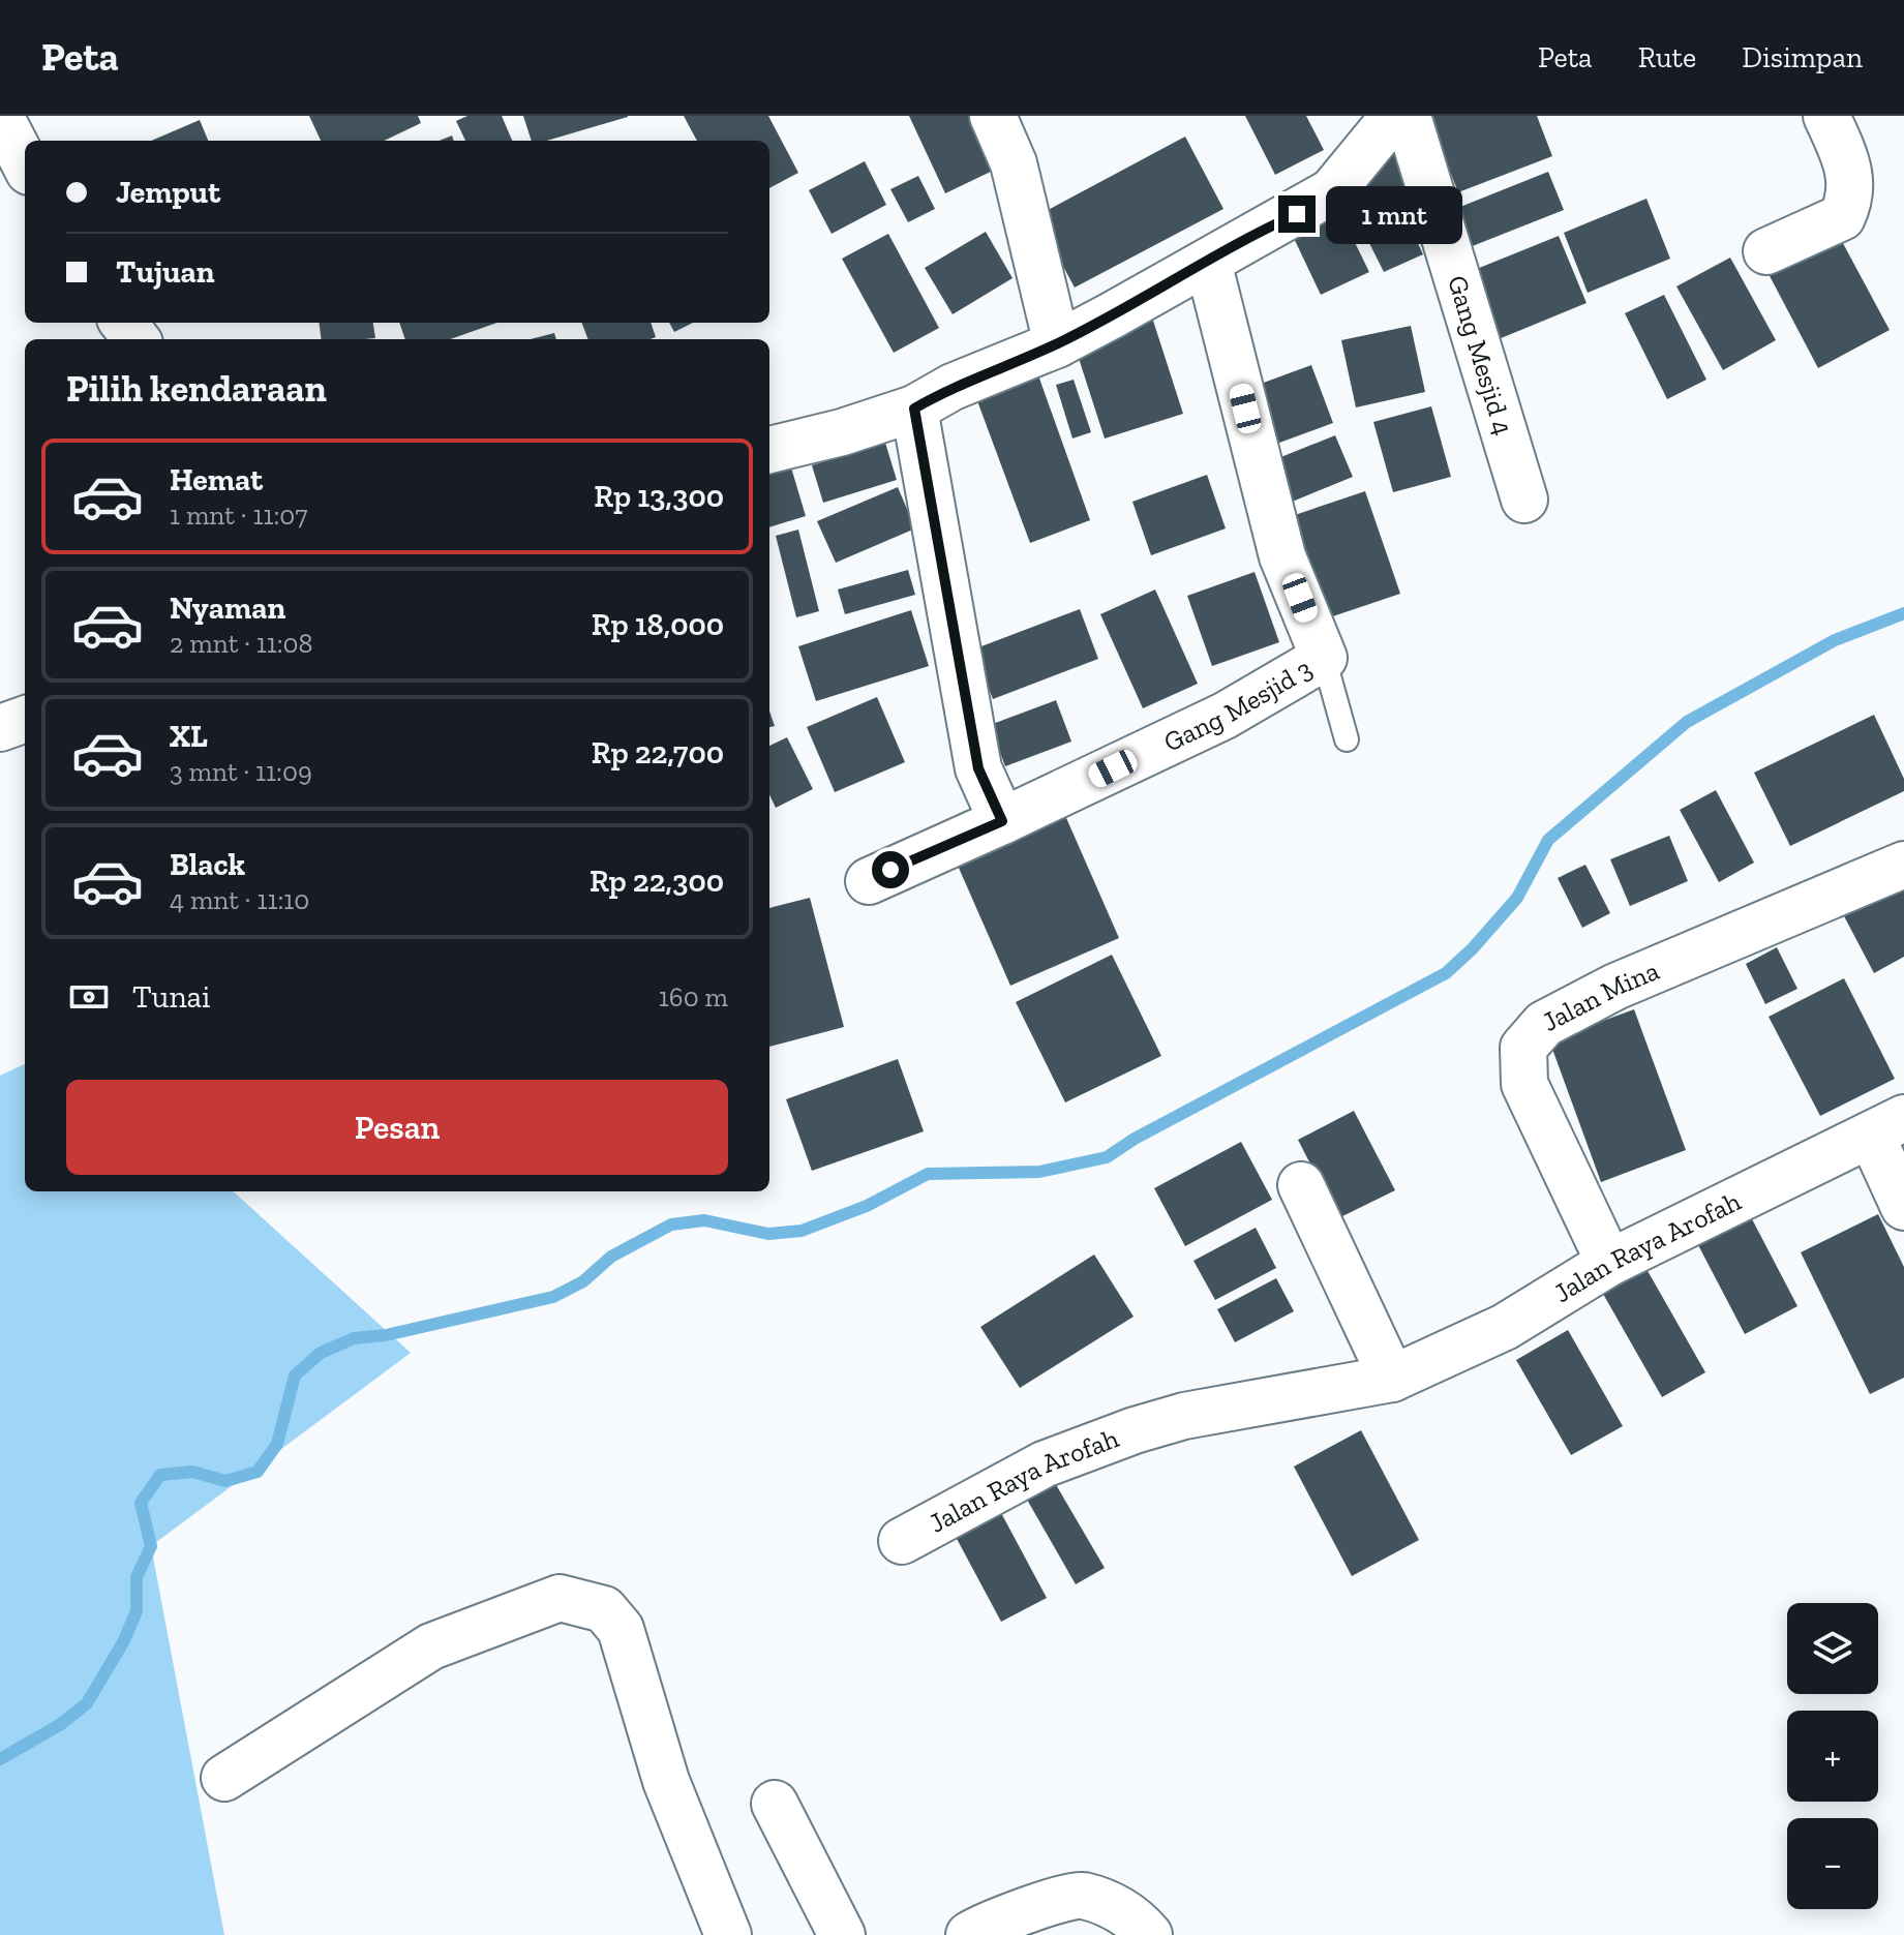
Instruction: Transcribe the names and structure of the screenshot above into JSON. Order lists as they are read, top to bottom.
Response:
{
  "streets": {
    "street": [
      "Gang Mesjid 4",
      "Gang Mesjid 3",
      "Jalan Mina",
      "Jalan Raya Arofah"
    ]
  },
  "crossings": [
    ["Jalan Mina", "Jalan Raya Arofah"]
  ],
  "page": {
    "header": "Peta",
    "nav": ["Peta", "Rute", "Disimpan"],
    "banner": ["Jemput", "Tujuan"],
    "bubble": "1 mnt",
    "heading": "Pilih kendaraan",
    "list": [
      {
        "name": "Hemat",
        "note": "1 mnt · 11:07",
        "value": "Rp 13,300"
      },
      {
        "name": "Nyaman",
        "note": "2 mnt · 11:08",
        "value": "Rp 18,000"
      },
      {
        "name": "XL",
        "note": "3 mnt · 11:09",
        "value": "Rp 22,700"
      },
      {
        "name": "Black",
        "note": "4 mnt · 11:10",
        "value": "Rp 22,300"
      }
    ],
    "pay": ["Tunai", "160 m"],
    "buttons": "Pesan",
    "map_buttons": ["+", "−"]
  }
}
